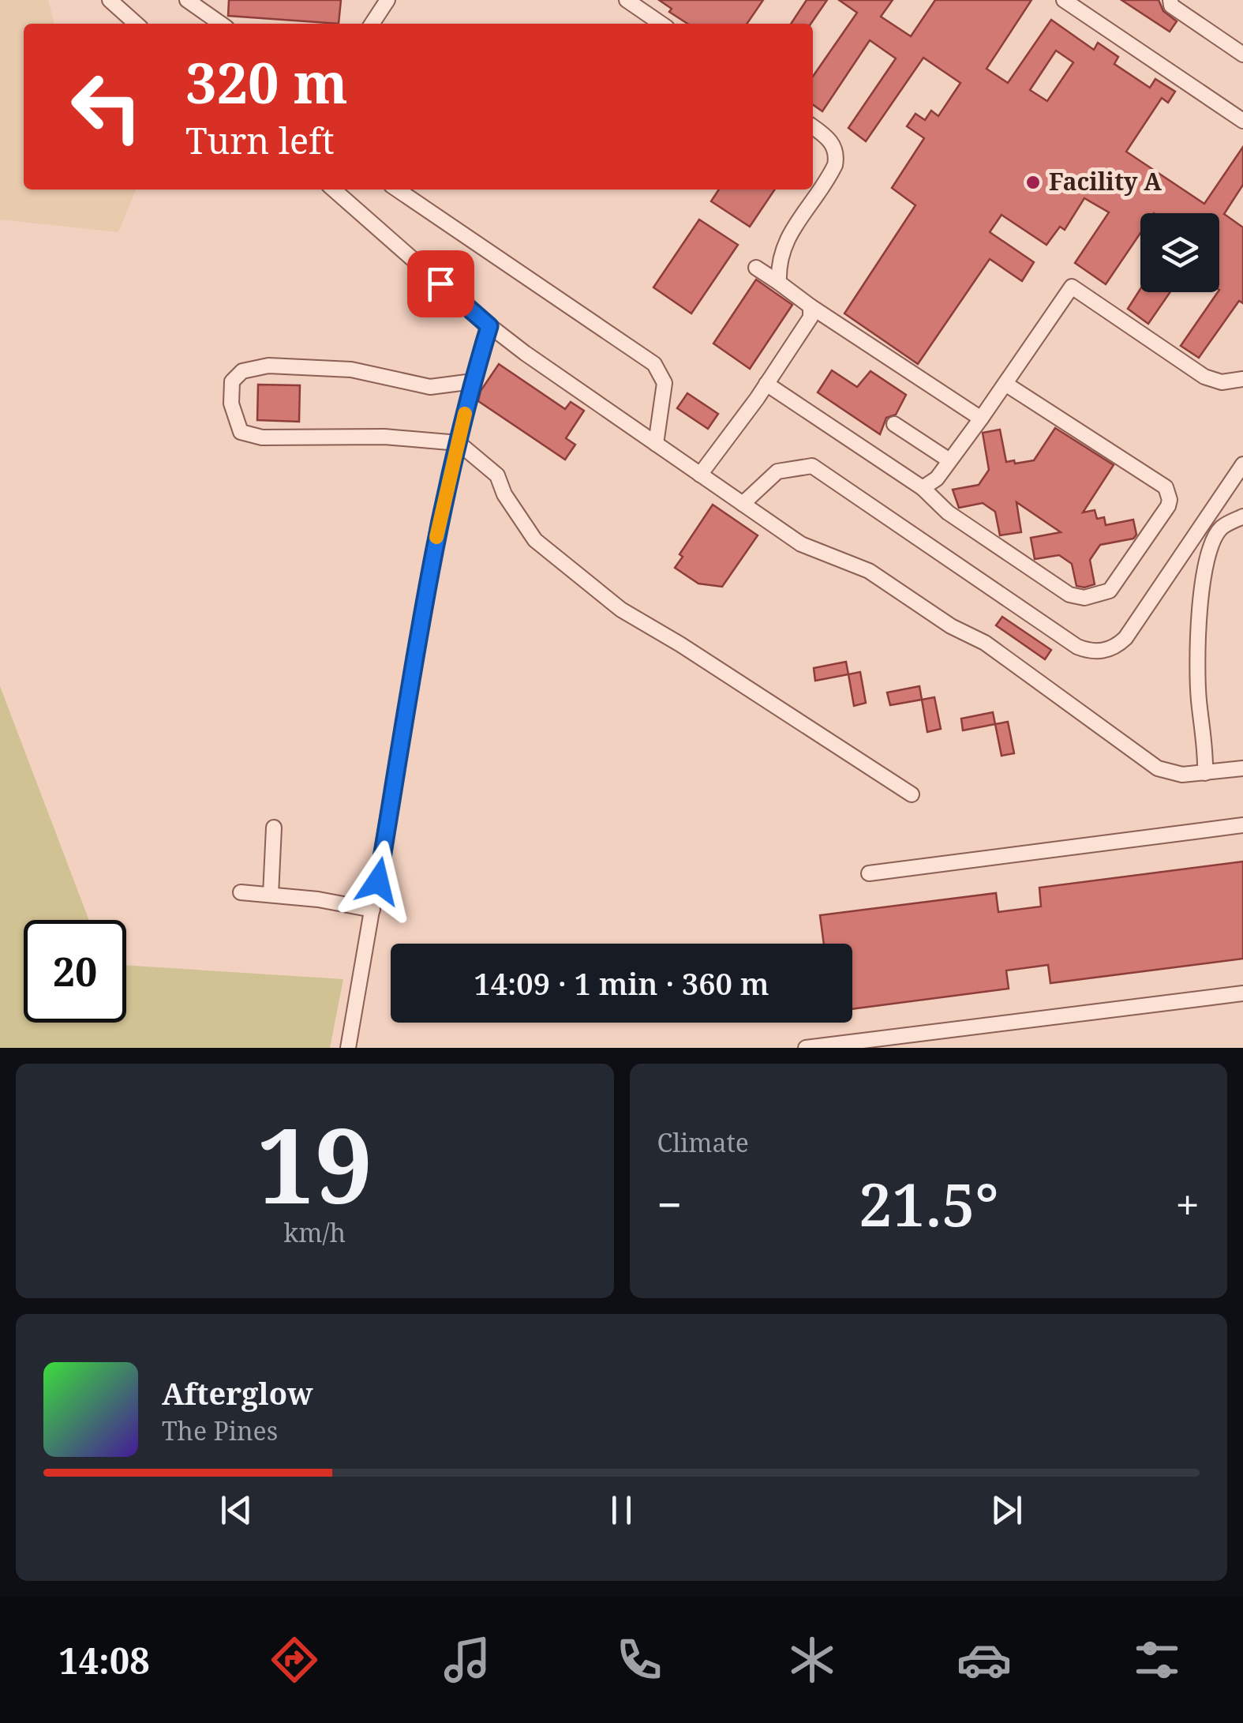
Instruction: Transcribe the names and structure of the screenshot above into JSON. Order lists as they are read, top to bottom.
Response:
{
  "places": ["Facility A"],
  "page": {
    "turn": ["320 m", "Turn left"],
    "limit": "20",
    "trip": "14:09 · 1 min · 360 m",
    "tile": [
      ["19", "km/h"],
      "Climate"
    ],
    "heat": ["−", "21.5°", "+"],
    "song": ["Afterglow", "The Pines"],
    "tabs": "14:08"
  }
}
